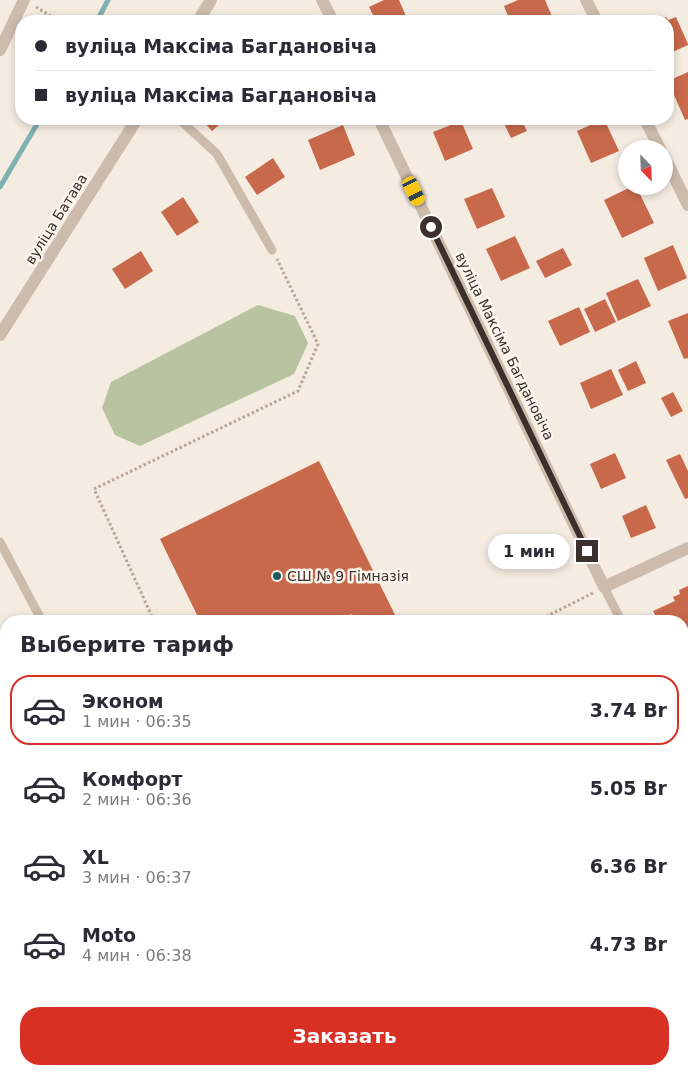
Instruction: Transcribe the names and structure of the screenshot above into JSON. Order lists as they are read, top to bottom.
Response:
{
  "streets": {
    "street": ["вуліца Батава", "вуліца Максіма Багдановіча"]
  },
  "places": ["СШ № 9 Гімназія"],
  "north": "bottom right",
  "page": {
    "banner": ["вуліца Максіма Багдановіча", "вуліца Максіма Багдановіча"],
    "bubble": "1 мин",
    "heading": "Выберите тариф",
    "list": [
      {
        "name": "Эконом",
        "note": "1 мин · 06:35",
        "value": "3.74 Br"
      },
      {
        "name": "Комфорт",
        "note": "2 мин · 06:36",
        "value": "5.05 Br"
      },
      {
        "name": "XL",
        "note": "3 мин · 06:37",
        "value": "6.36 Br"
      },
      {
        "name": "Moto",
        "note": "4 мин · 06:38",
        "value": "4.73 Br"
      }
    ],
    "buttons": "Заказать"
  }
}
